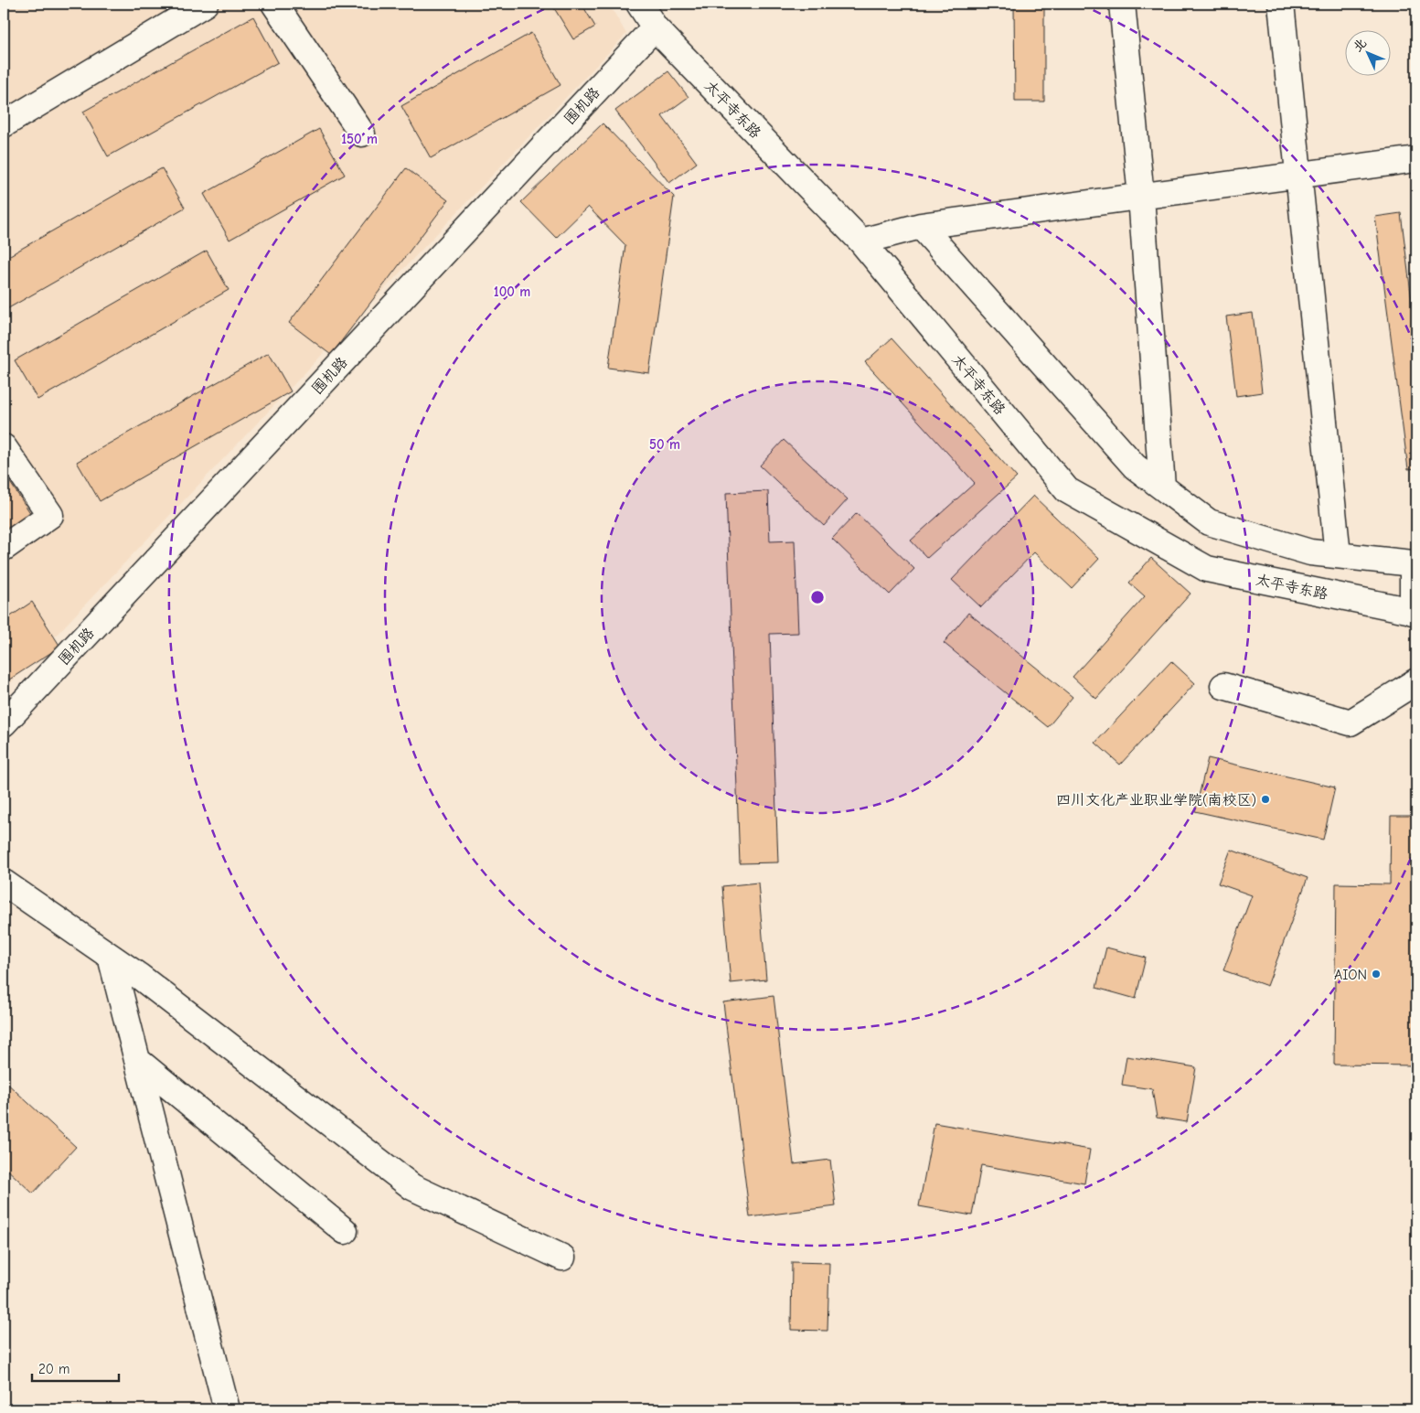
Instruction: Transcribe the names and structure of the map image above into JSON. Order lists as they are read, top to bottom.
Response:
{
  "streets": {
    "street": ["围机路", "太平寺东路"]
  },
  "crossings": [
    ["围机路", "太平寺东路"]
  ],
  "places": ["四川文化产业职业学院(南校区)", "AION"],
  "scale_bar": "20 m",
  "north": "top left",
  "rings": ["150 m", "100 m", "50 m"]
}
